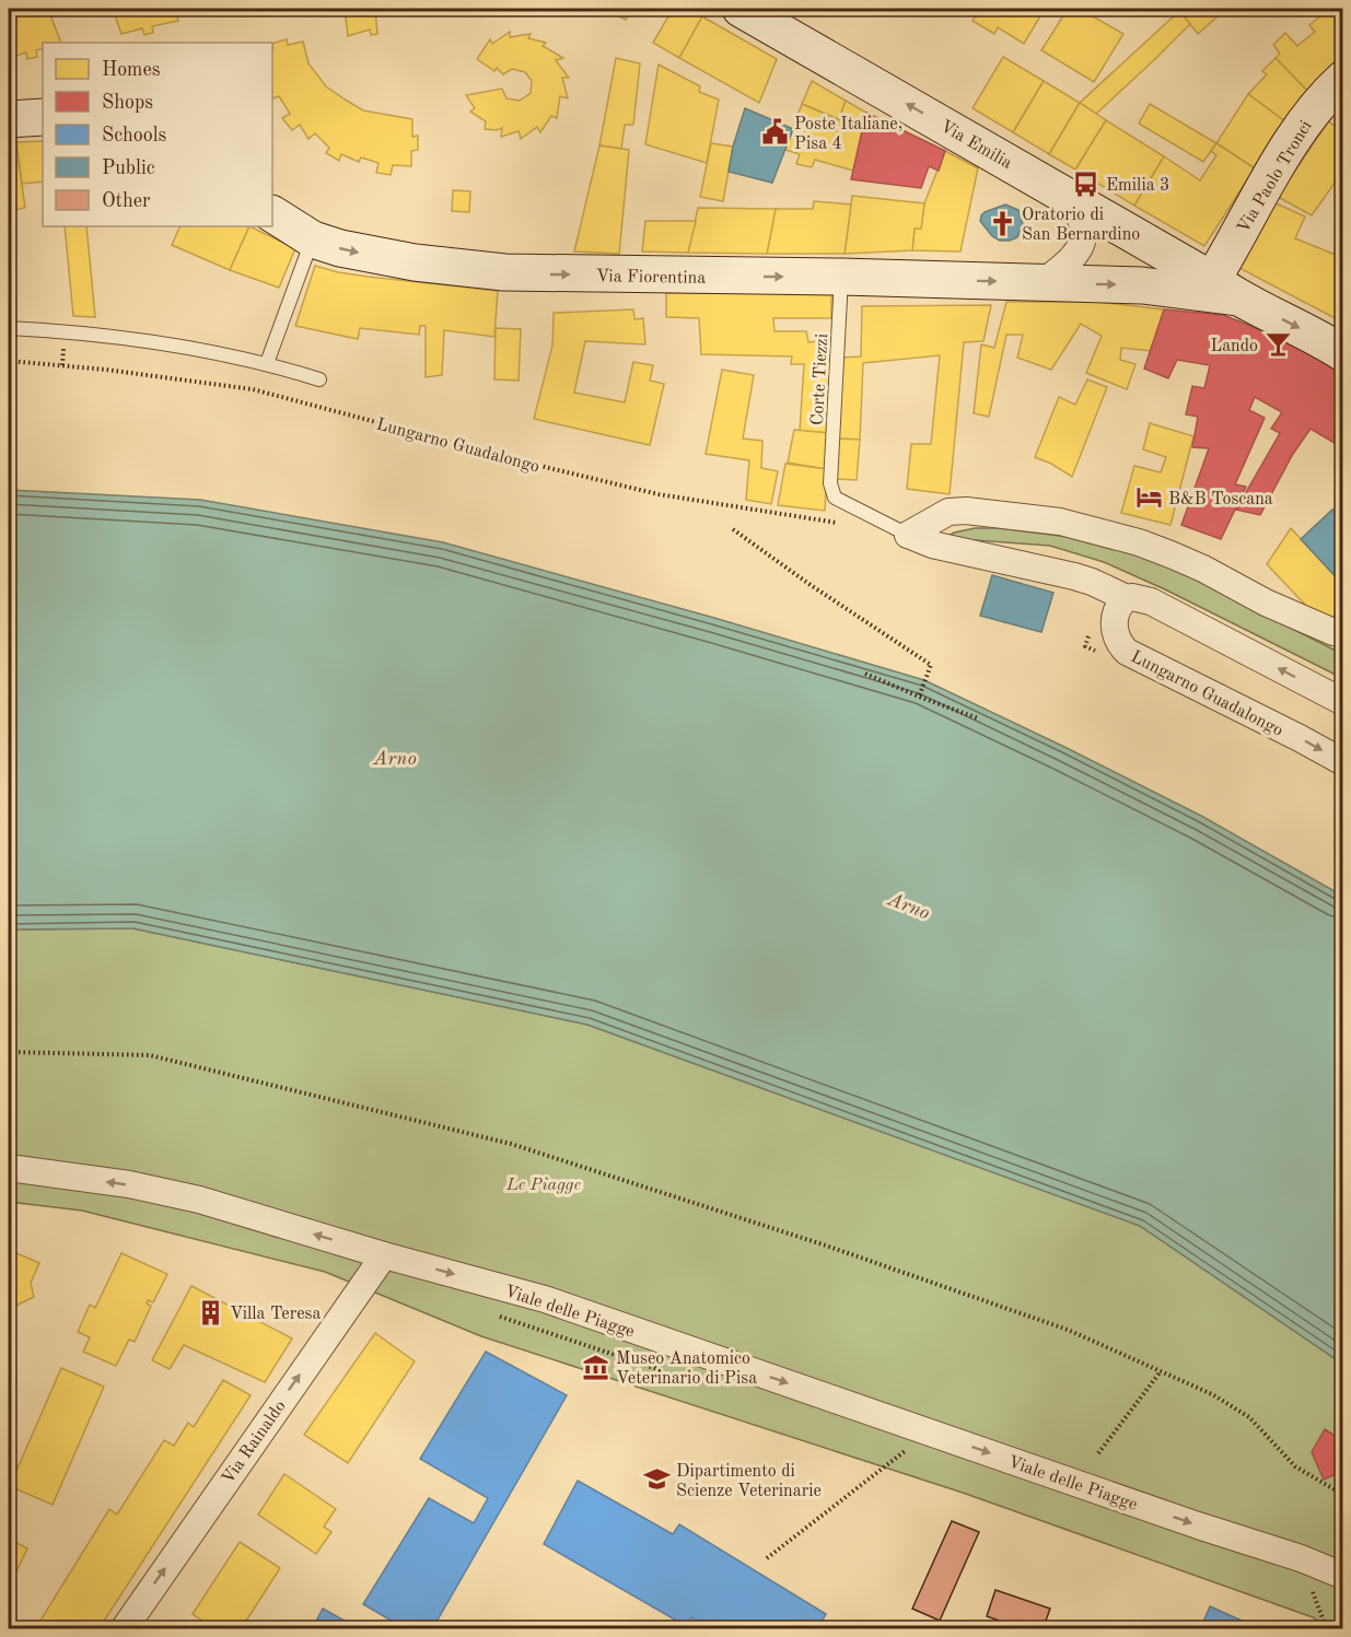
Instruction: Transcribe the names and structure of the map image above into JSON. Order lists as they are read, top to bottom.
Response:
{
  "streets": {
    "main road": ["Via Emilia", "Via Paolo Tronci", "Via Fiorentina"],
    "street": ["Lungarno Guadalongo", "Viale delle Piagge", "Via Rainaldo"],
    "lane": ["Corte Tiezzi"]
  },
  "crossings": [
    ["Via Emilia", "Via Paolo Tronci"],
    ["Via Emilia", "Via Fiorentina"],
    ["Via Paolo Tronci", "Via Fiorentina"],
    ["Via Fiorentina", "Corte Tiezzi"],
    ["Viale delle Piagge", "Via Rainaldo"]
  ],
  "one_way": ["Via Emilia", "Via Fiorentina", "Via Rainaldo"],
  "water": ["Arno"],
  "parks": ["Le Piagge"],
  "places": {
    "public building": ["Poste Italiane, Pisa 4"],
    "bus stop": ["Emilia 3"],
    "church": ["Oratorio di San Bernardino"],
    "bar": ["Lando"],
    "hotel": ["B&B Toscana"],
    "building": ["Villa Teresa"],
    "museum": ["Museo Anatomico Veterinario di Pisa"],
    "school or university": ["Dipartimento di Scienze Veterinarie"]
  },
  "legend": [
    "Homes",
    "Shops",
    "Schools",
    "Public",
    "Other"
  ]
}
